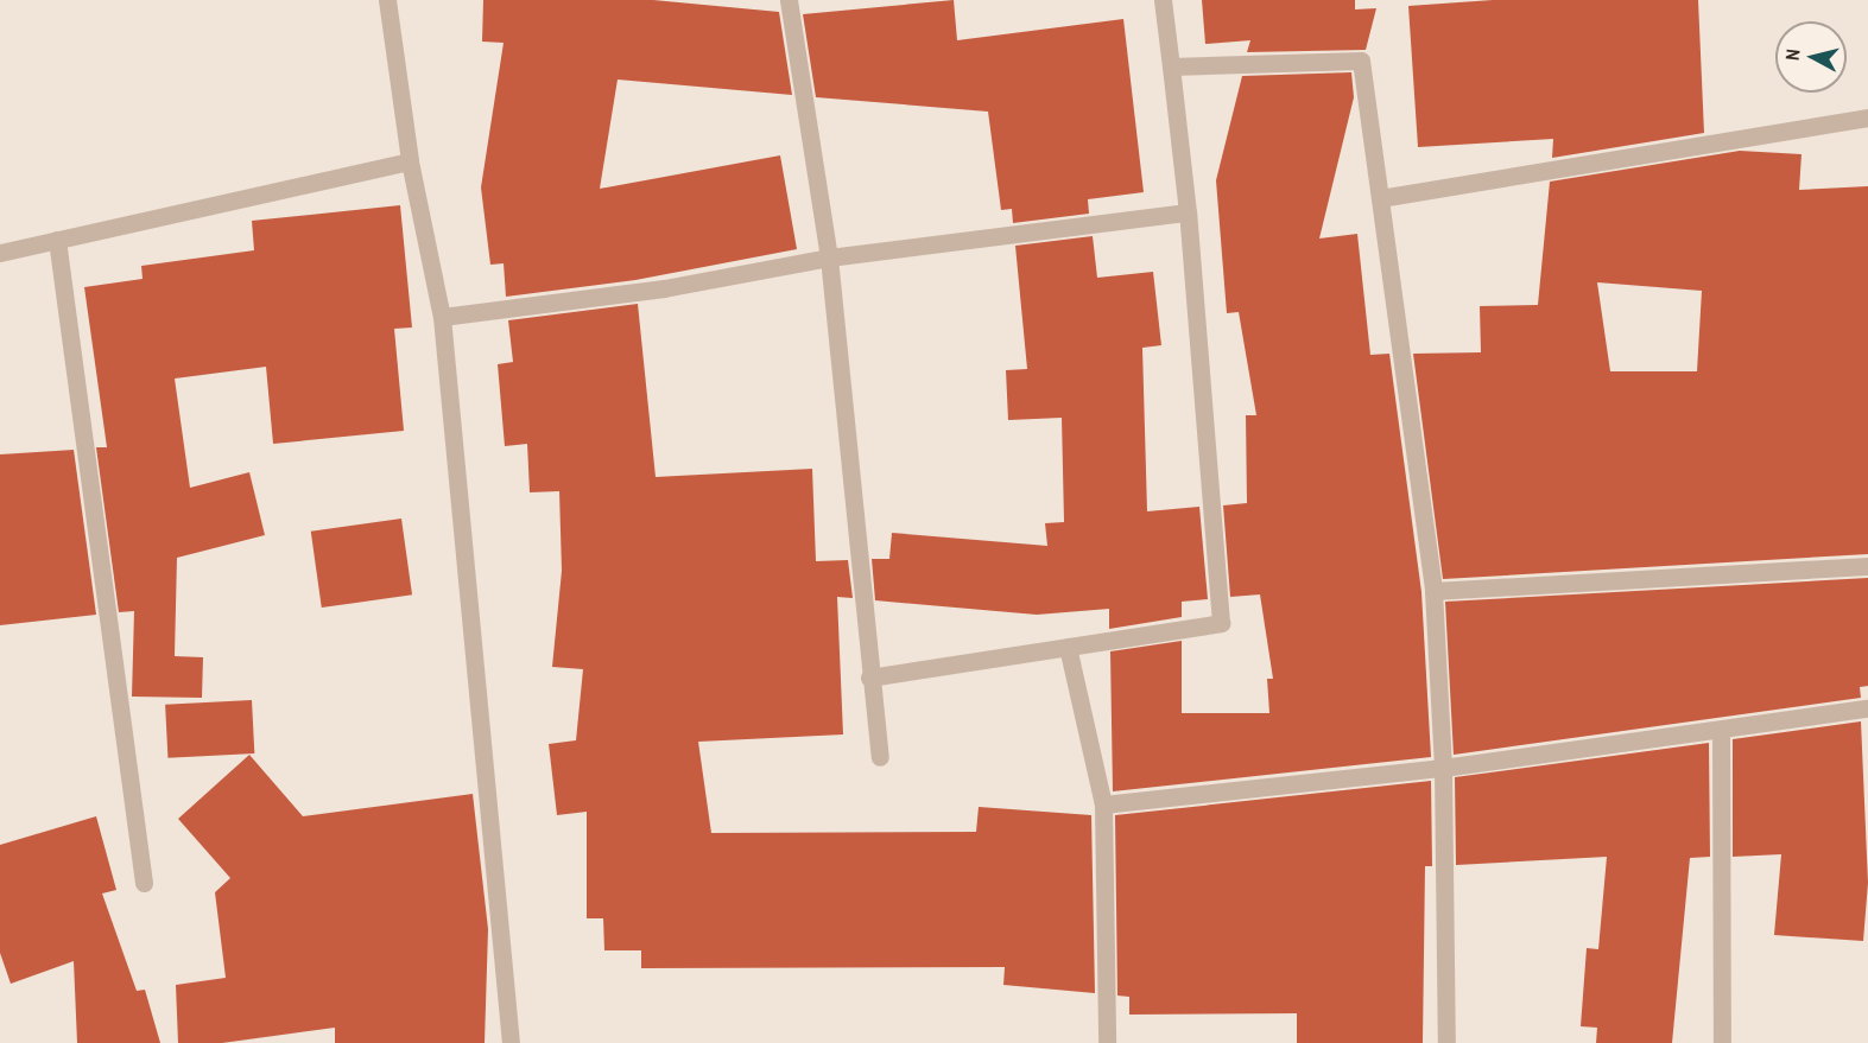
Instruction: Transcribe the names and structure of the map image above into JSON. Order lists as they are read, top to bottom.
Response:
{
  "north": "left"
}
